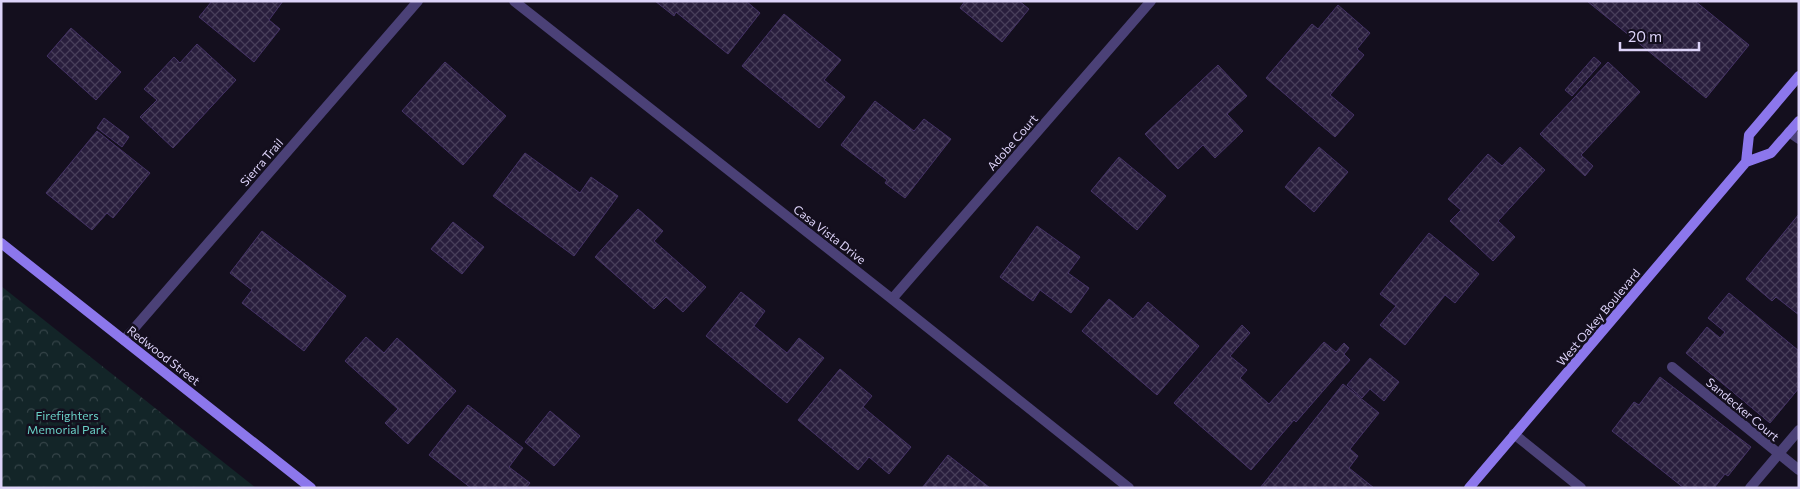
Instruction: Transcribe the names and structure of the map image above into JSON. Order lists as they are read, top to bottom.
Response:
{
  "streets": {
    "main road": ["West Oakey Boulevard", "Redwood Street"],
    "street": [
      "Adobe Court",
      "Sierra Trail",
      "Casa Vista Drive",
      "Sandecker Court"
    ]
  },
  "crossings": [
    ["Adobe Court", "Casa Vista Drive"],
    ["Sierra Trail", "Redwood Street"]
  ],
  "parks": ["Firefighters Memorial Park"],
  "scale_bar": "20 m"
}
